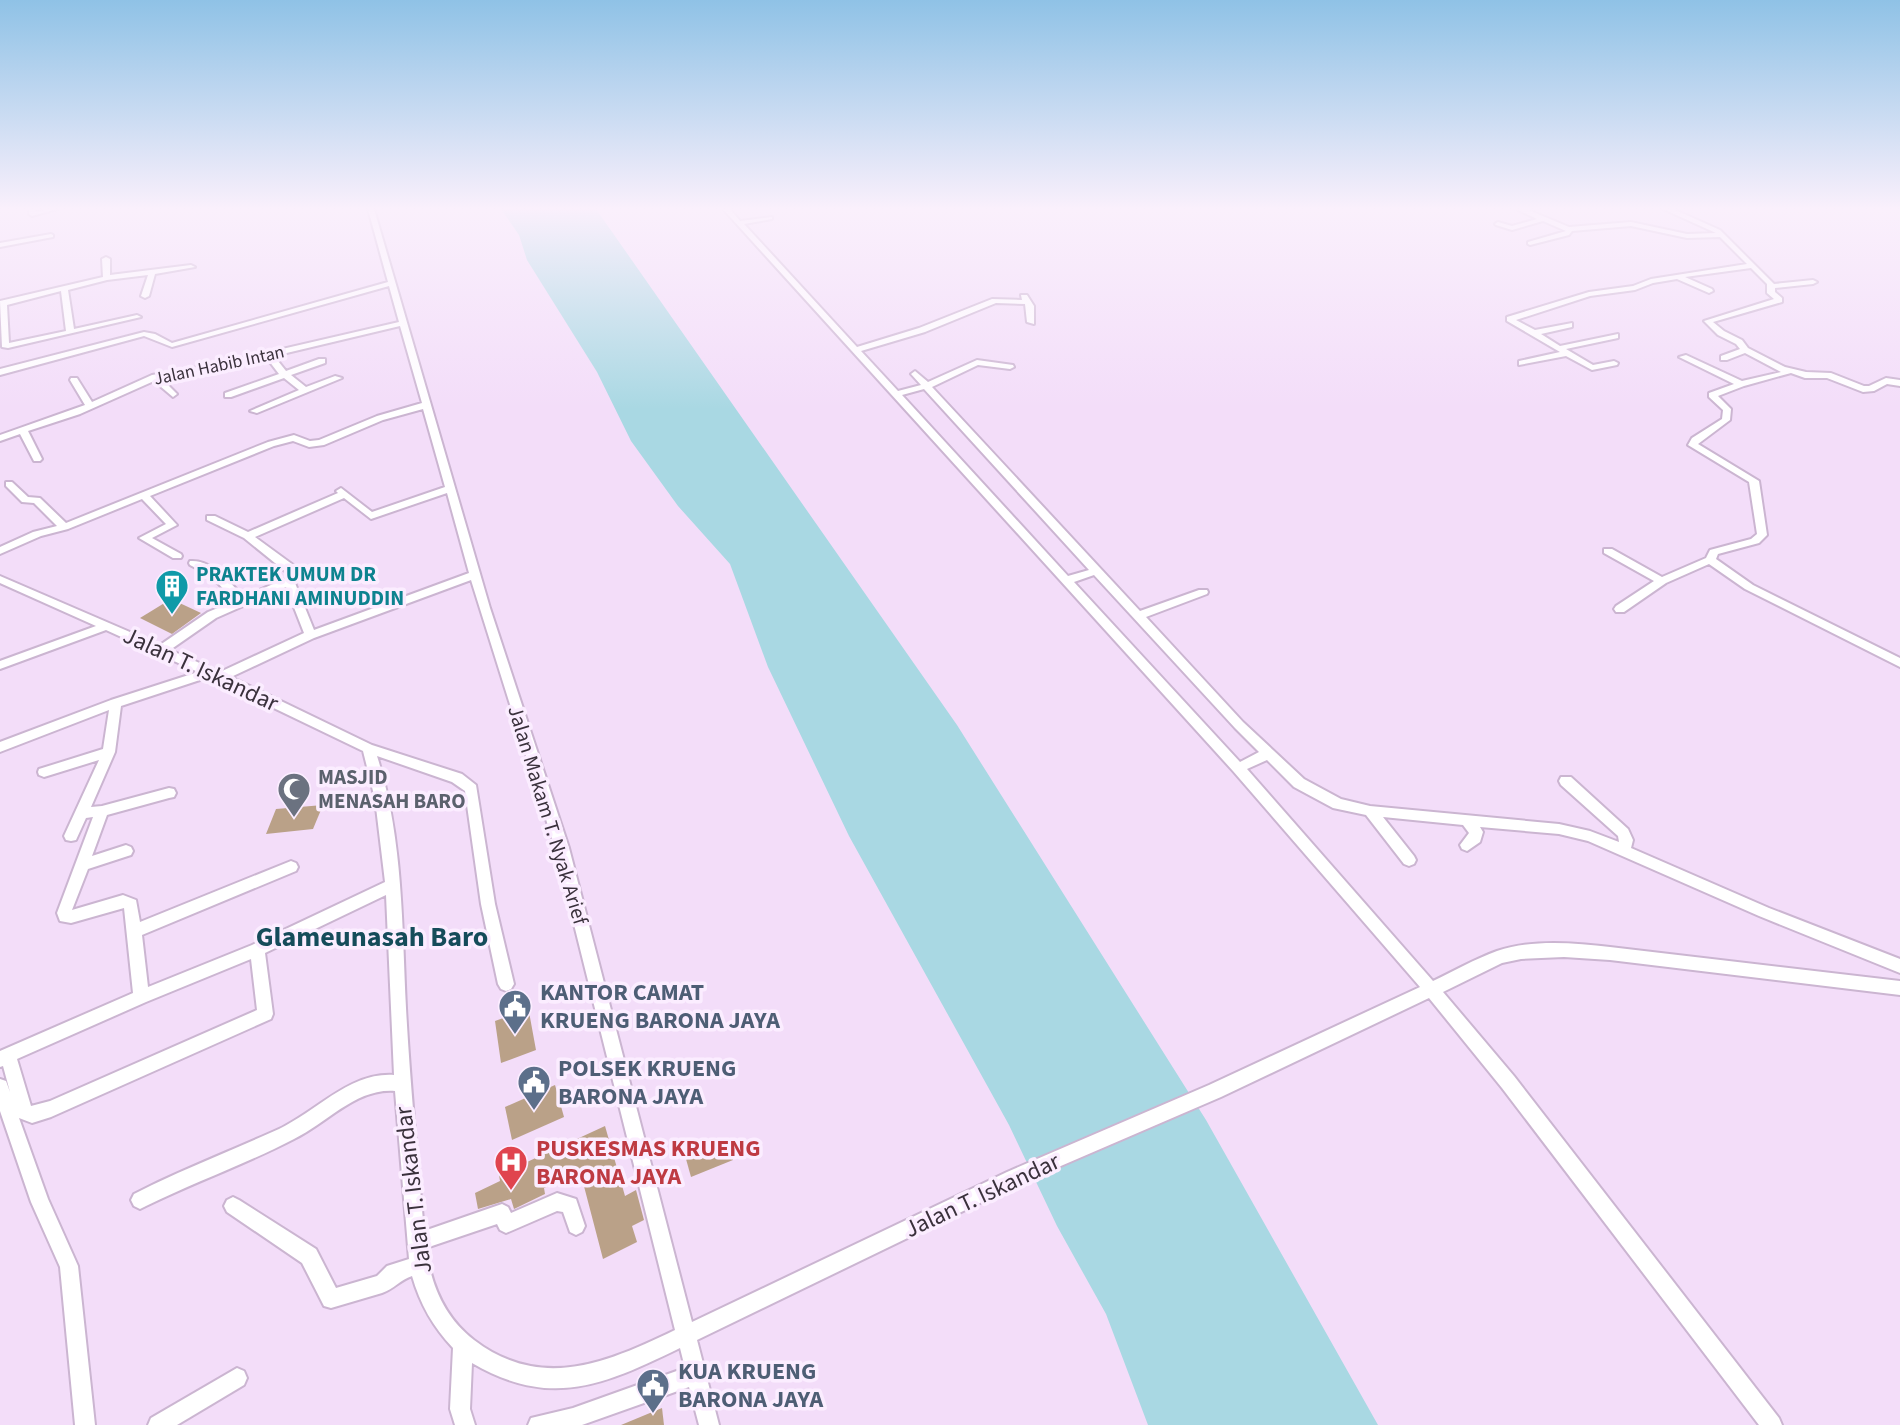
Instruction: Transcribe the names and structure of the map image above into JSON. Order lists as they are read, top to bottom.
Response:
{
  "streets": {
    "street": ["Jalan Habib Intan", "Jalan T. Iskandar", "Jalan Makam T. Nyak Arief"]
  },
  "crossings": [
    ["Jalan Habib Intan", "Jalan Makam T. Nyak Arief"],
    ["Jalan T. Iskandar", "Jalan Makam T. Nyak Arief"]
  ],
  "districts": ["Glameunasah Baro"],
  "places": {
    "building": ["PRAKTEK UMUM DR FARDHANI AMINUDDIN"],
    "mosque": ["MASJID MENASAH BARO"],
    "public building": ["KANTOR CAMAT KRUENG BARONA JAYA", "POLSEK KRUENG BARONA JAYA", "KUA KRUENG BARONA JAYA"],
    "hospital": ["PUSKESMAS KRUENG BARONA JAYA"]
  }
}
